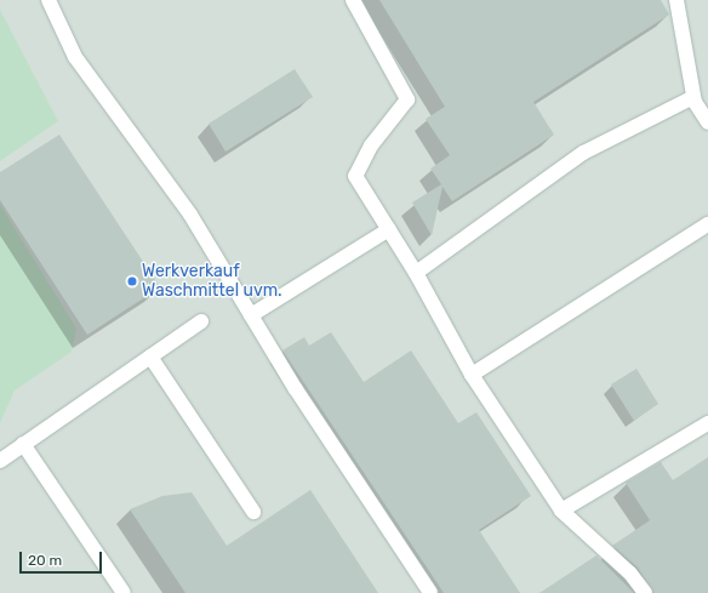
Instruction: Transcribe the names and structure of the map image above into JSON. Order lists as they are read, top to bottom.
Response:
{
  "places": ["Werkverkauf Waschmittel uvm."],
  "scale_bar": "20 m"
}
